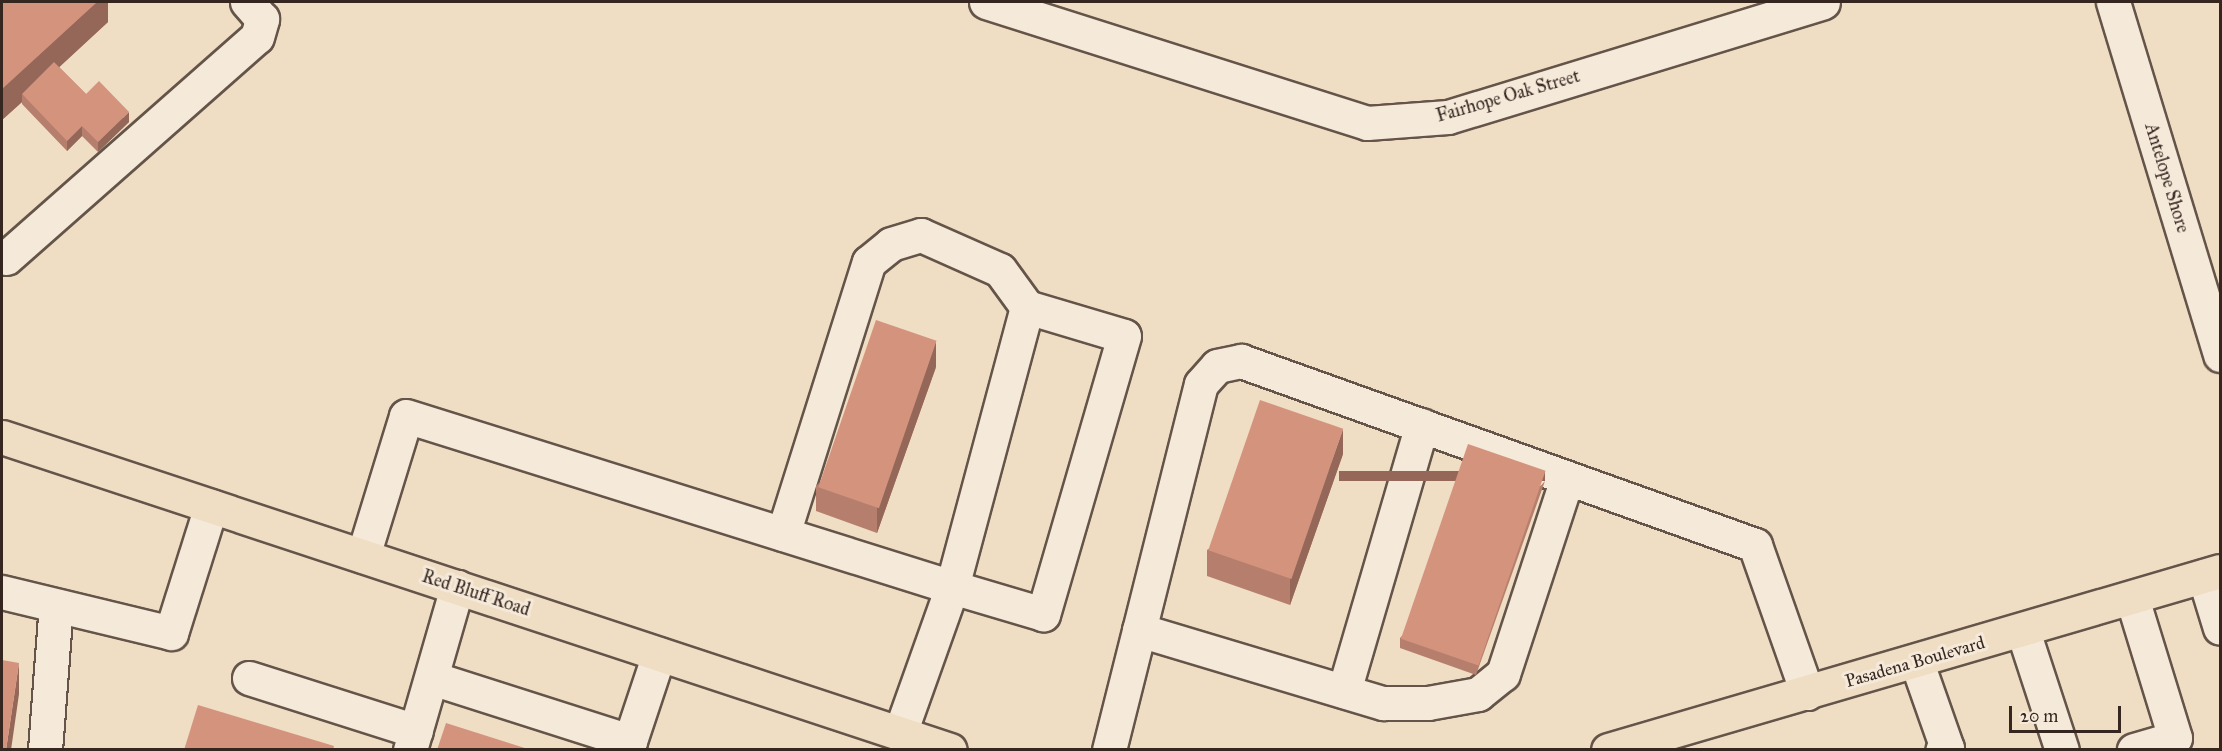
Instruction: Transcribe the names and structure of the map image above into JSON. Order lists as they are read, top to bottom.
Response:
{
  "streets": {
    "main road": ["Red Bluff Road", "Pasadena Boulevard"],
    "street": ["Fairhope Oak Street", "Antelope Shore"]
  },
  "scale_bar": "20 m"
}
